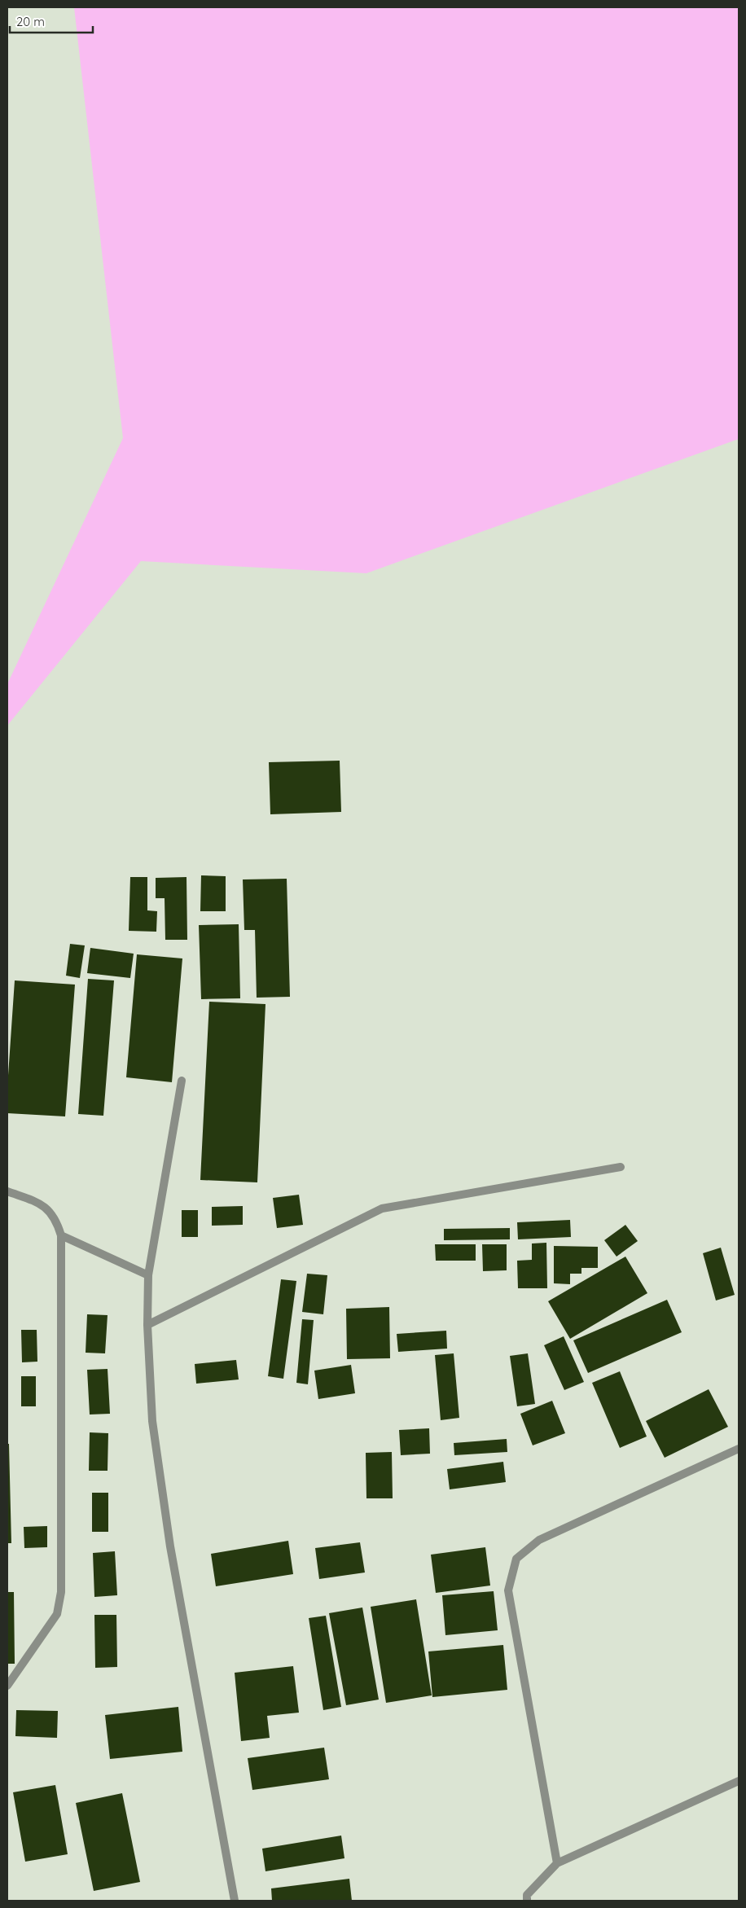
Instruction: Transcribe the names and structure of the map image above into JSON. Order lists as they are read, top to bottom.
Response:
{
  "scale_bar": "20 m"
}
